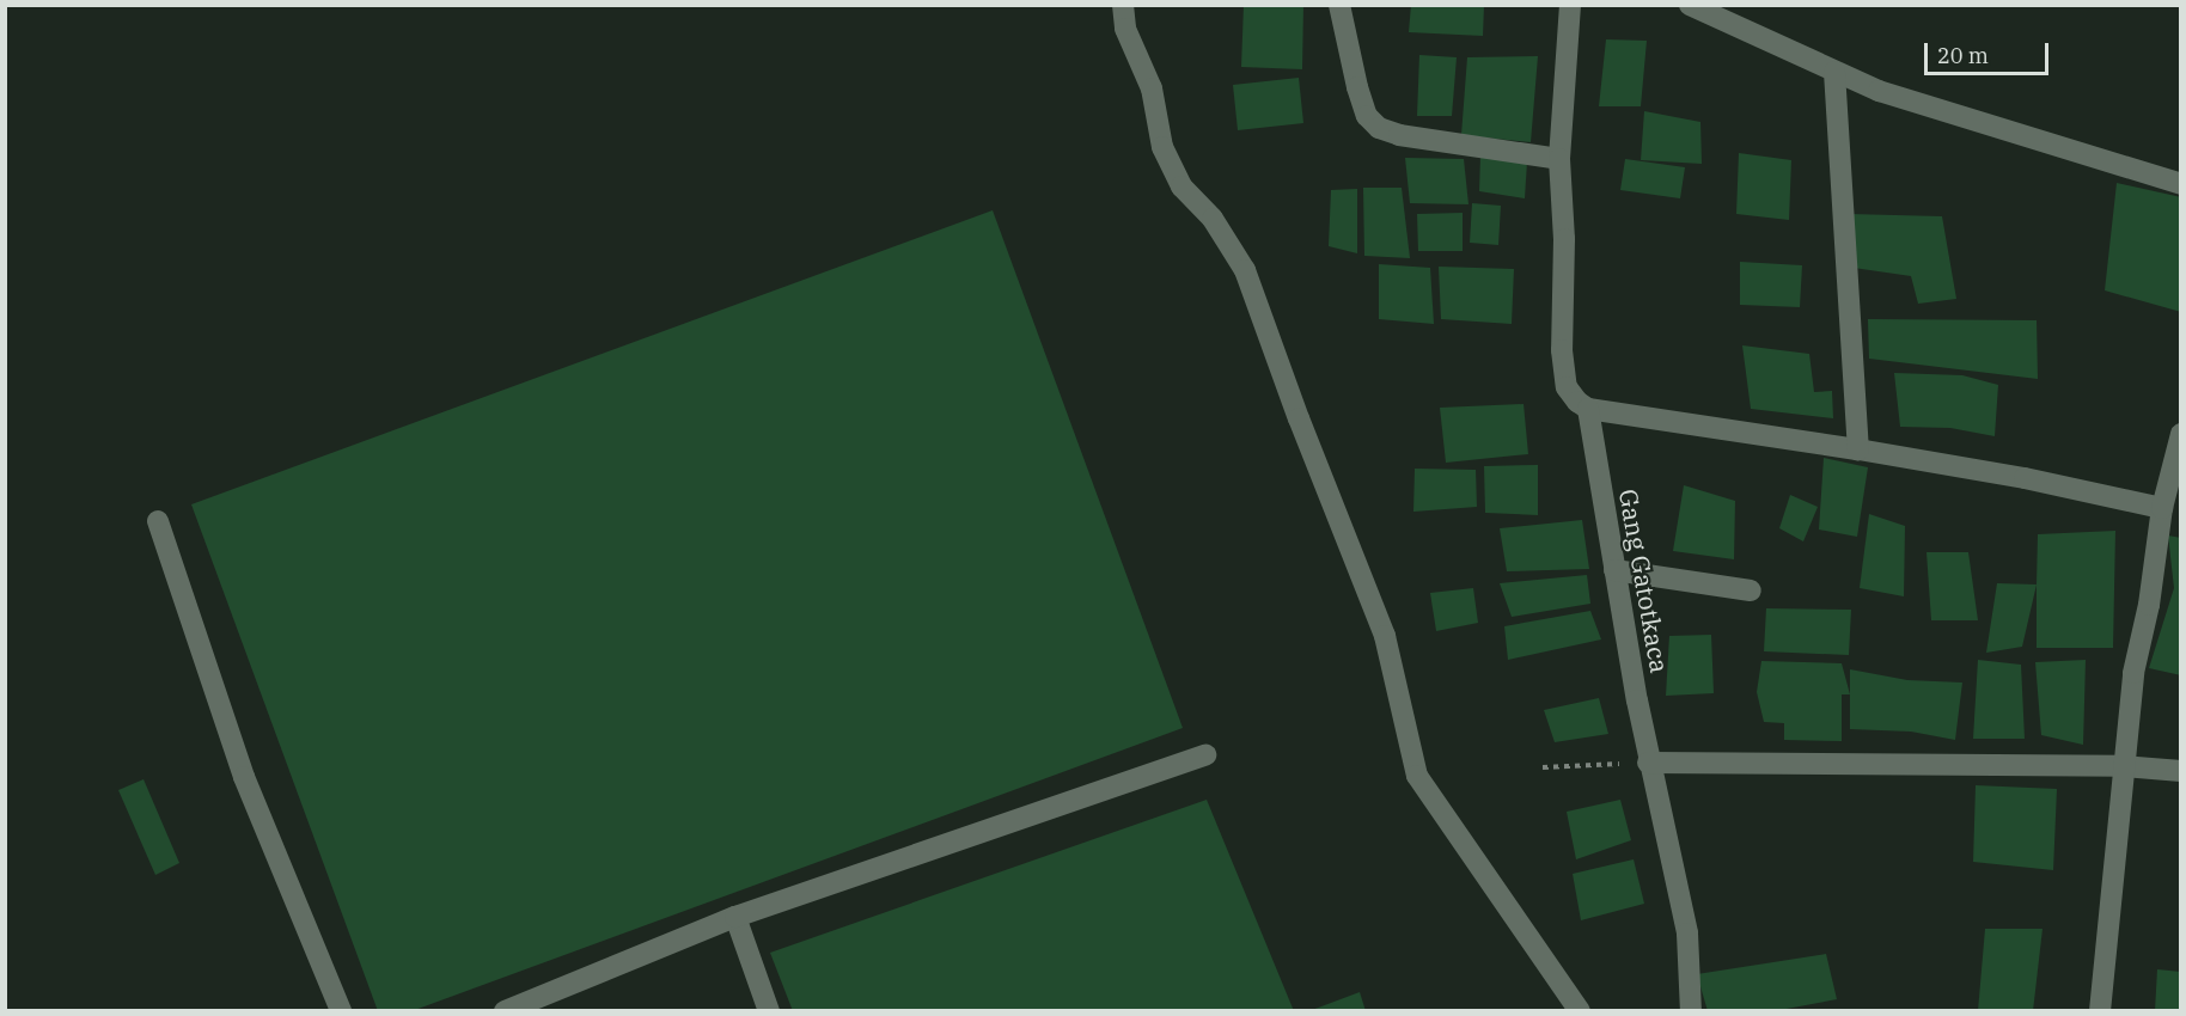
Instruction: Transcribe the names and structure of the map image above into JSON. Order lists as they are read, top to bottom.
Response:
{
  "streets": {
    "street": ["Gang Gatotkaca"]
  },
  "scale_bar": "20 m"
}
